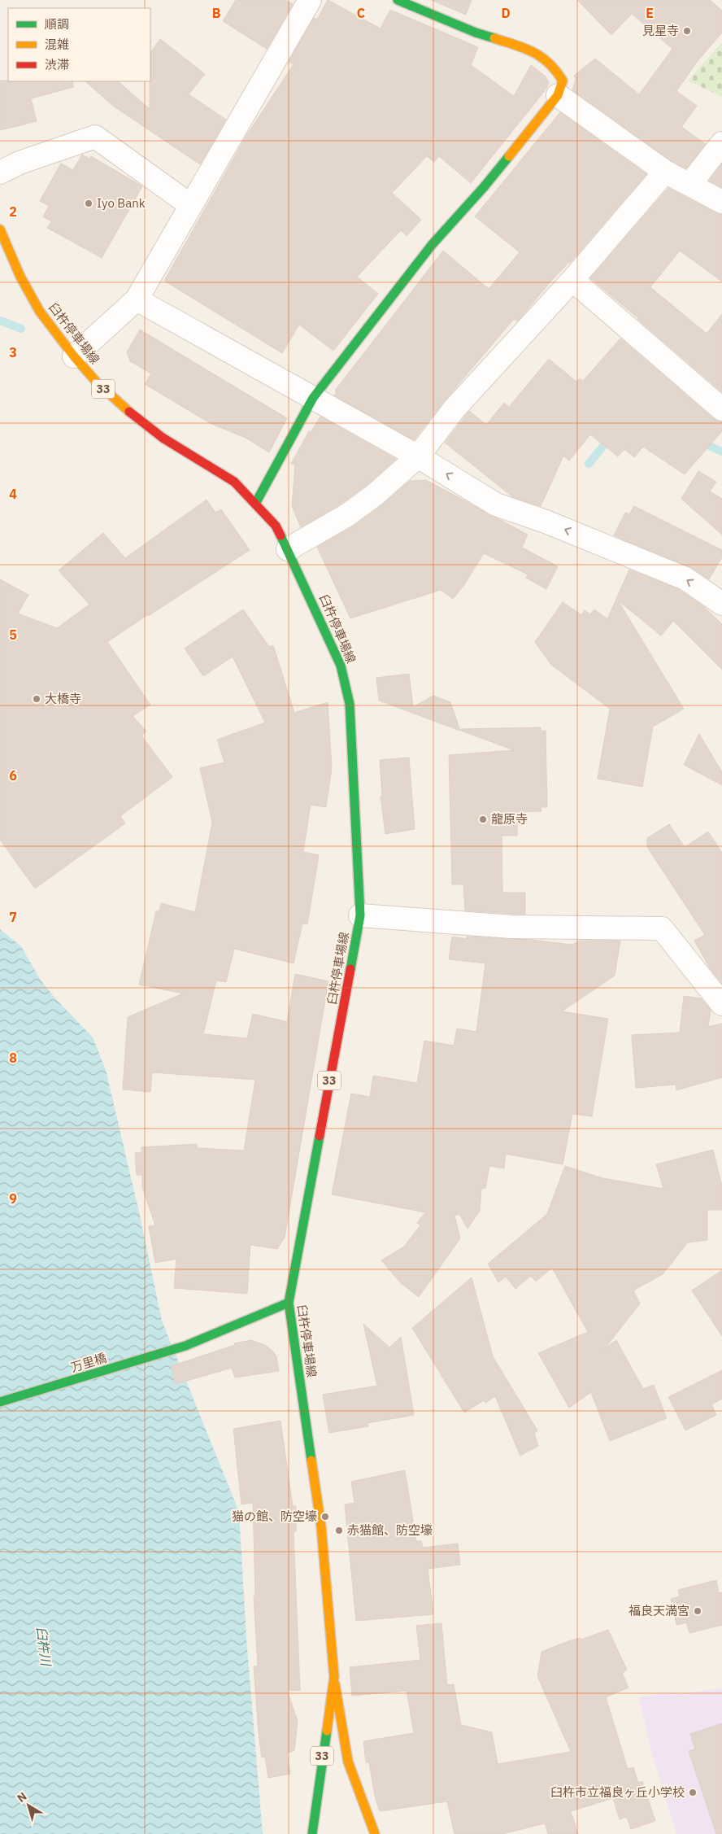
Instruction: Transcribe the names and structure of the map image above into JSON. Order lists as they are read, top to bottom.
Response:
{
  "streets": {
    "main road": ["臼杵停車場線", "33", "万里橋"]
  },
  "crossings": [
    ["臼杵停車場線", "万里橋"]
  ],
  "water": ["臼杵川"],
  "places": [
    "見星寺",
    "Iyo Bank",
    "大橋寺",
    "龍原寺",
    "猫の館、防空壕",
    "赤猫館、防空壕",
    "福良天満宮",
    "臼杵市立福良ヶ丘小学校"
  ],
  "legend": ["順調", "混雑", "渋滞"],
  "north": "top left",
  "grid": {
    "columns": [
      "B",
      "C",
      "D",
      "E"
    ],
    "rows": [
      "2",
      "3",
      "4",
      "5",
      "6",
      "7",
      "8",
      "9"
    ]
  }
}
